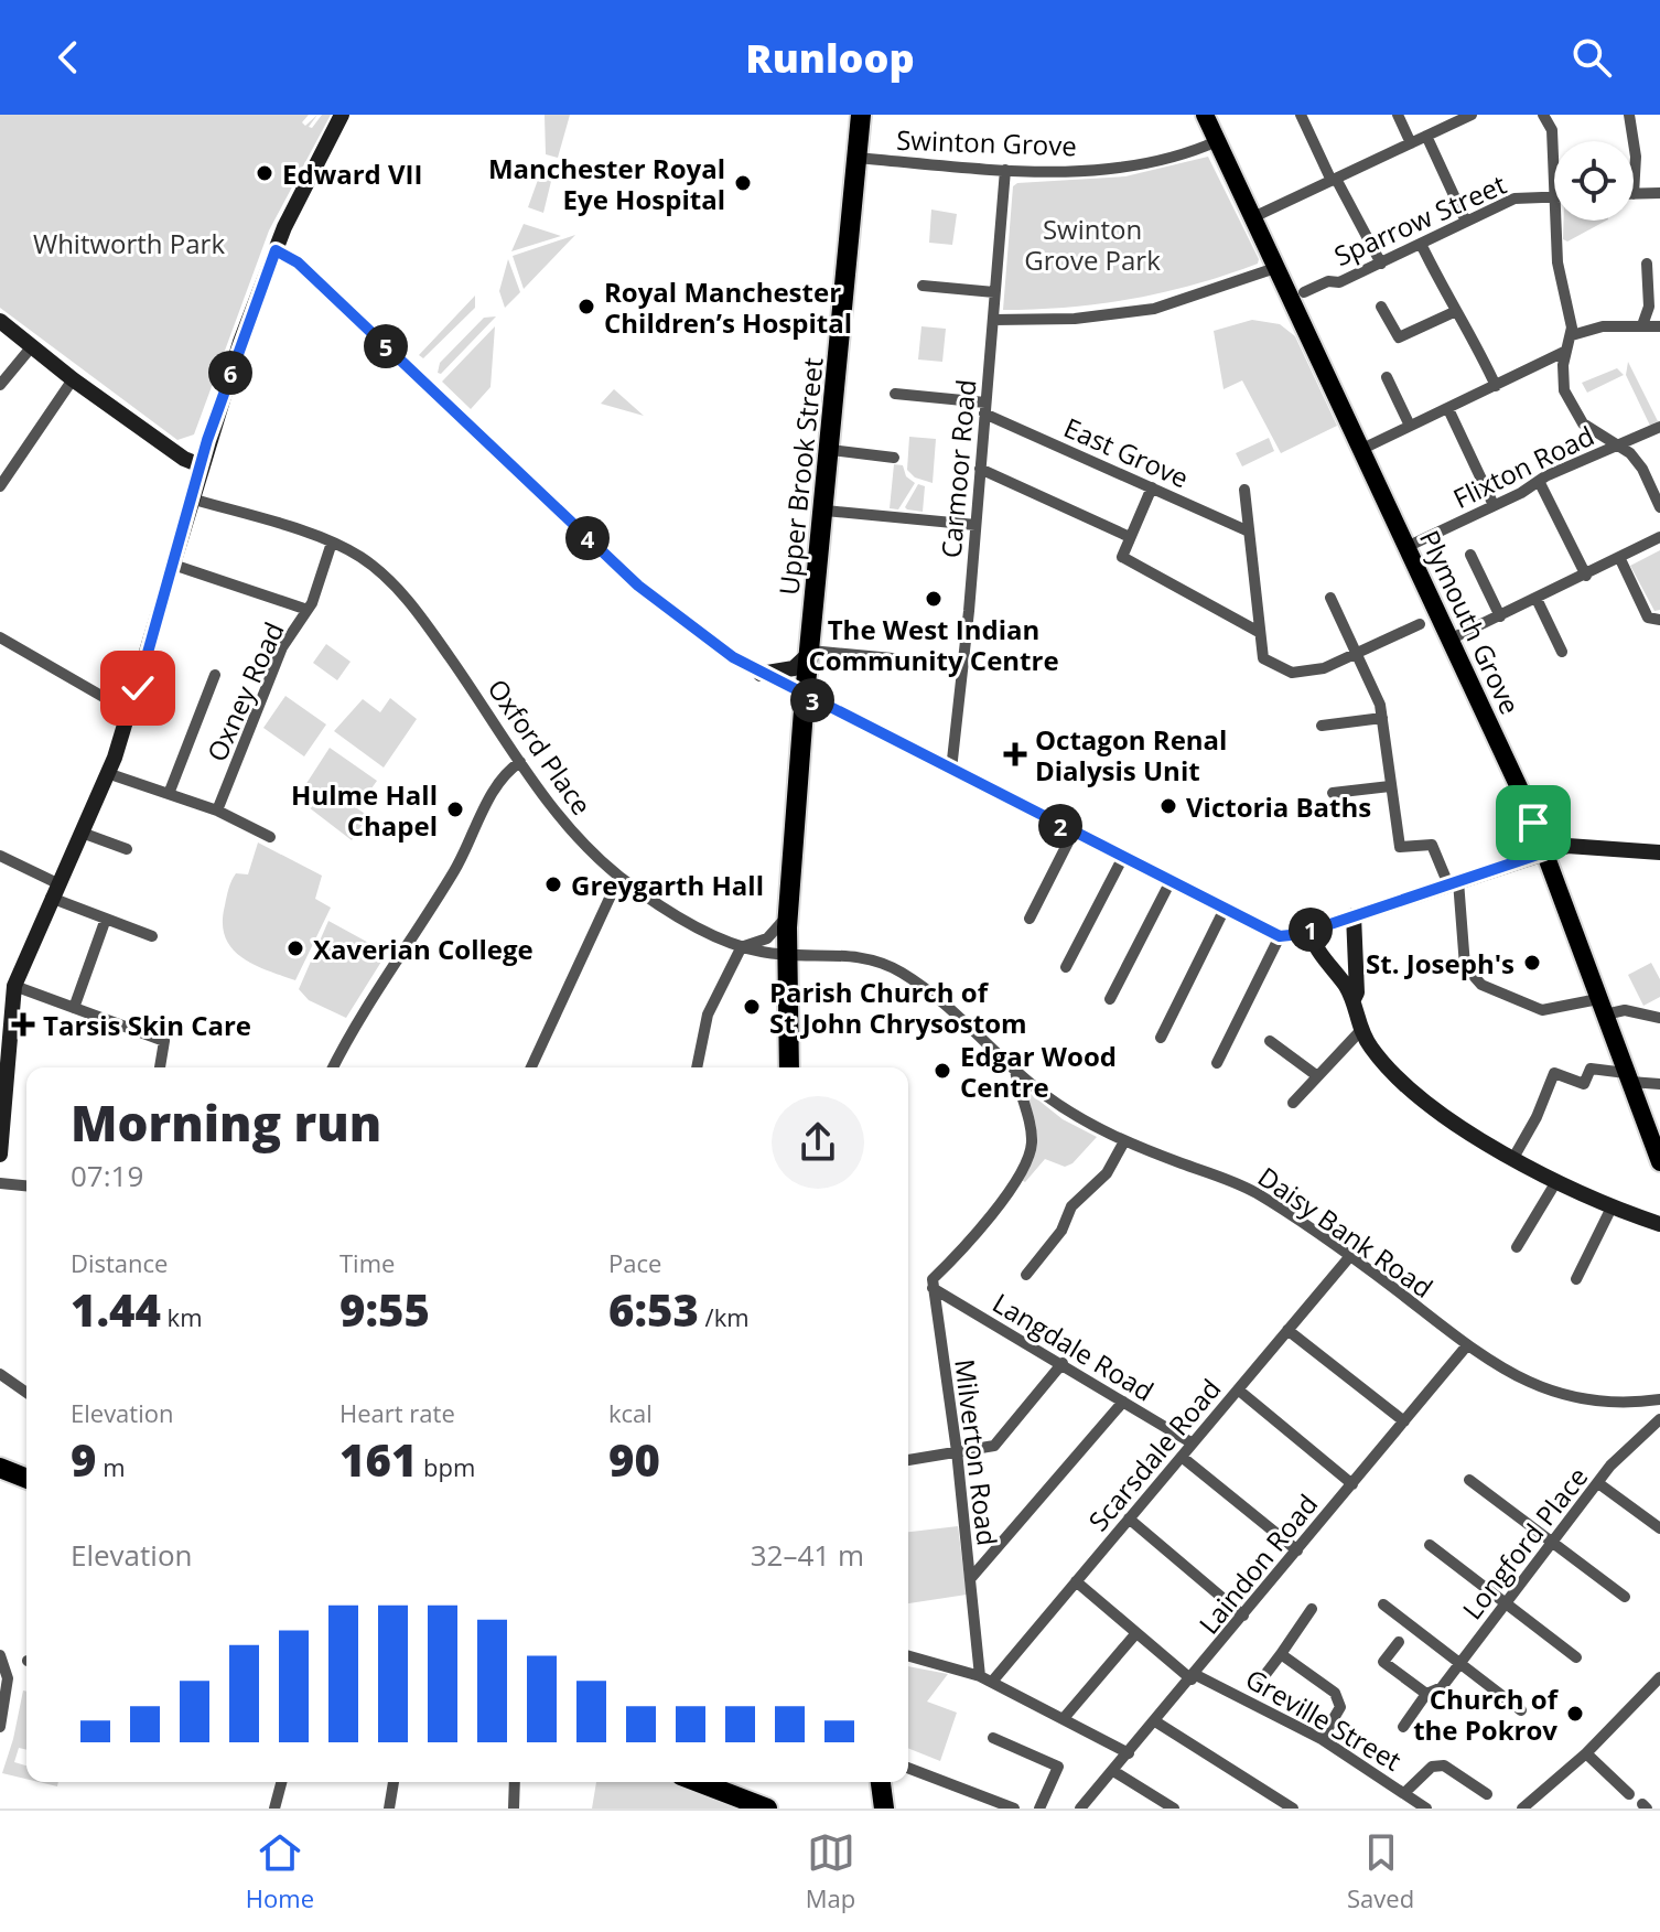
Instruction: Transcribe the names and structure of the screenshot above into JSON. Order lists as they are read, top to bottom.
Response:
{
  "streets": {
    "highway": ["Upper Brook Street"],
    "main road": ["Plymouth Grove"],
    "street": [
      "Swinton Grove",
      "Sparrow Street",
      "East Grove",
      "Flixton Road",
      "Carmoor Road",
      "Oxney Road",
      "Oxford Place",
      "Daisy Bank Road",
      "Langdale Road",
      "Milverton Road",
      "Scarsdale Road",
      "Longford Place",
      "Laindon Road",
      "Greville Street"
    ]
  },
  "crossings": [
    ["Swinton Grove", "Carmoor Road"],
    ["Swinton Grove", "Upper Brook Street"],
    ["Swinton Grove", "Plymouth Grove"],
    ["East Grove", "Carmoor Road"],
    ["Flixton Road", "Plymouth Grove"],
    ["Upper Brook Street", "Oxford Place"],
    ["Upper Brook Street", "Daisy Bank Road"],
    ["Oxney Road", "Oxford Place"],
    ["Oxford Place", "Daisy Bank Road"],
    ["Daisy Bank Road", "Scarsdale Road"],
    ["Daisy Bank Road", "Laindon Road"],
    ["Langdale Road", "Milverton Road"],
    ["Langdale Road", "Scarsdale Road"],
    ["Milverton Road", "Scarsdale Road"],
    ["Scarsdale Road", "Greville Street"],
    ["Laindon Road", "Greville Street"]
  ],
  "parks": ["Swinton Grove Park", "Whitworth Park"],
  "places": {
    "other": [
      "Edward VII",
      "Manchester Royal Eye Hospital",
      "Royal Manchester Children’s Hospital",
      "The West Indian Community Centre",
      "Victoria Baths",
      "Hulme Hall Chapel",
      "Greygarth Hall",
      "Xaverian College",
      "St. Joseph's",
      "Parish Church of St John Chrysostom",
      "Edgar Wood Centre",
      "Church of the Pokrov"
    ],
    "health": ["Octagon Renal Dialysis Unit", "Tarsis Skin Care"]
  },
  "page": {
    "header": "Runloop",
    "pins": [
      "5",
      "6",
      "4",
      "3",
      "2",
      "1"
    ],
    "heading": ["Morning run", "07:19"],
    "stats": [
      ["Distance", "1.44 km"],
      ["Time", "9:55"],
      ["Pace", "6:53 /km"],
      ["Elevation", "9 m"],
      ["Heart rate", "161 bpm"],
      ["kcal", "90"]
    ],
    "chart": ["Elevation", "32–41 m"],
    "tabs": ["Home", "Map", "Saved"]
  }
}
